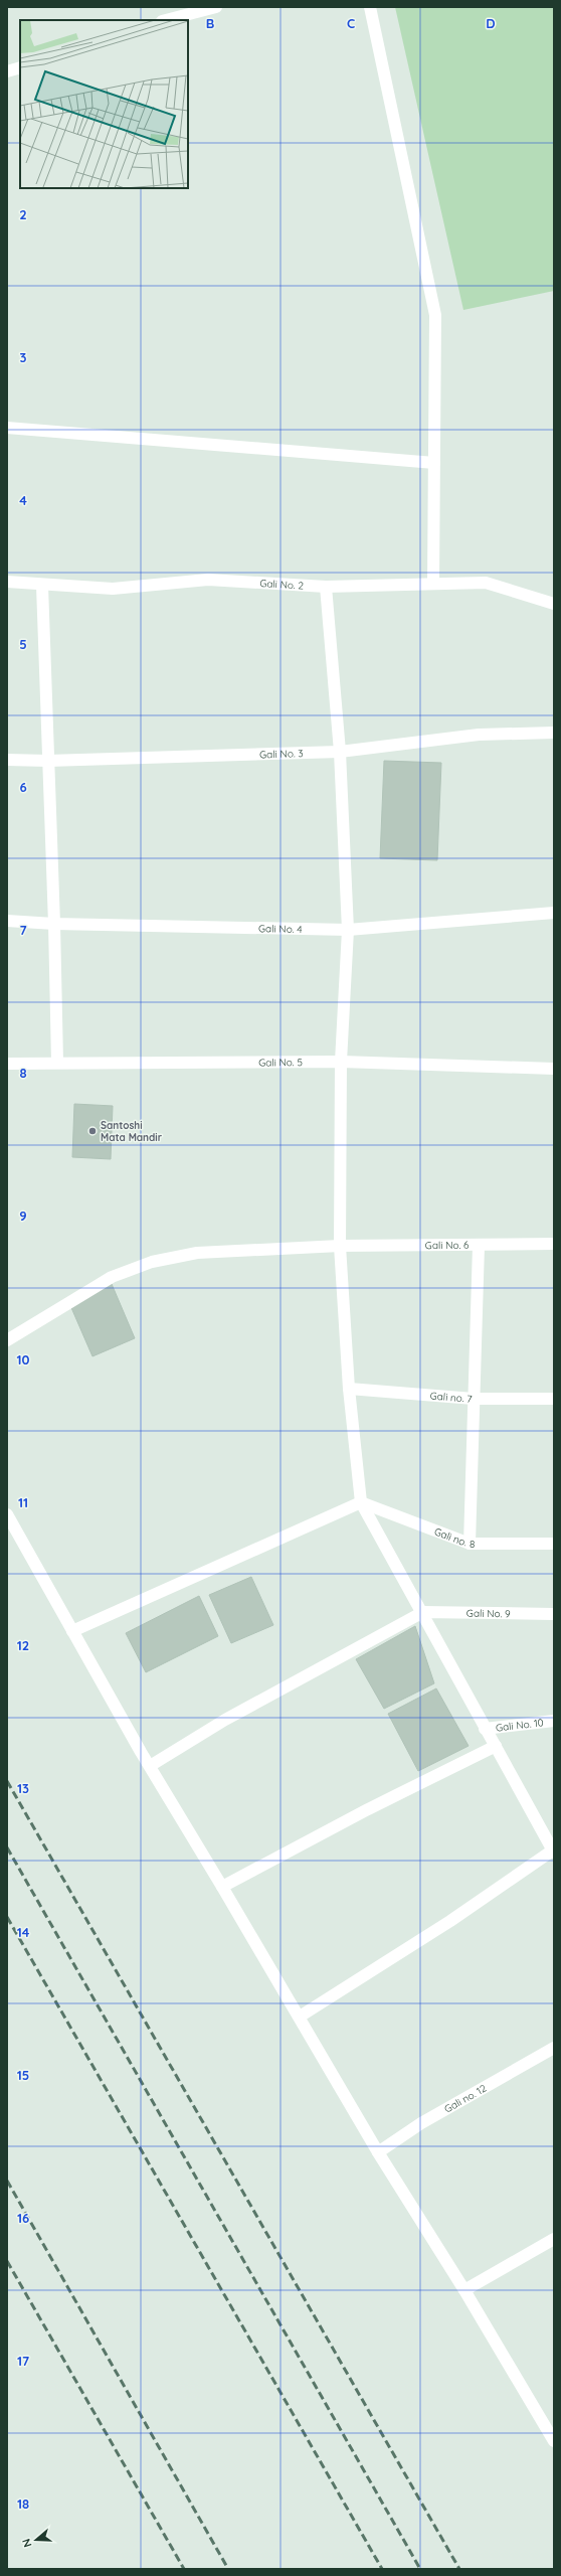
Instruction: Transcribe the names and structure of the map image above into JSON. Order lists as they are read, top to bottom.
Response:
{
  "streets": {
    "street": [
      "Gali No. 2",
      "Gali No. 3",
      "Gali No. 4",
      "Gali No. 5",
      "Gali No. 6",
      "Gali no. 7",
      "Gali no. 8",
      "Gali No. 9",
      "Gali No. 10",
      "Gali no. 12"
    ]
  },
  "places": ["Santoshi Mata Mandir"],
  "north": "left",
  "grid": {
    "columns": ["B", "C", "D"],
    "rows": [
      "2",
      "3",
      "4",
      "5",
      "6",
      "7",
      "8",
      "9",
      "10",
      "11",
      "12",
      "13",
      "14",
      "15",
      "16",
      "17",
      "18"
    ]
  }
}
